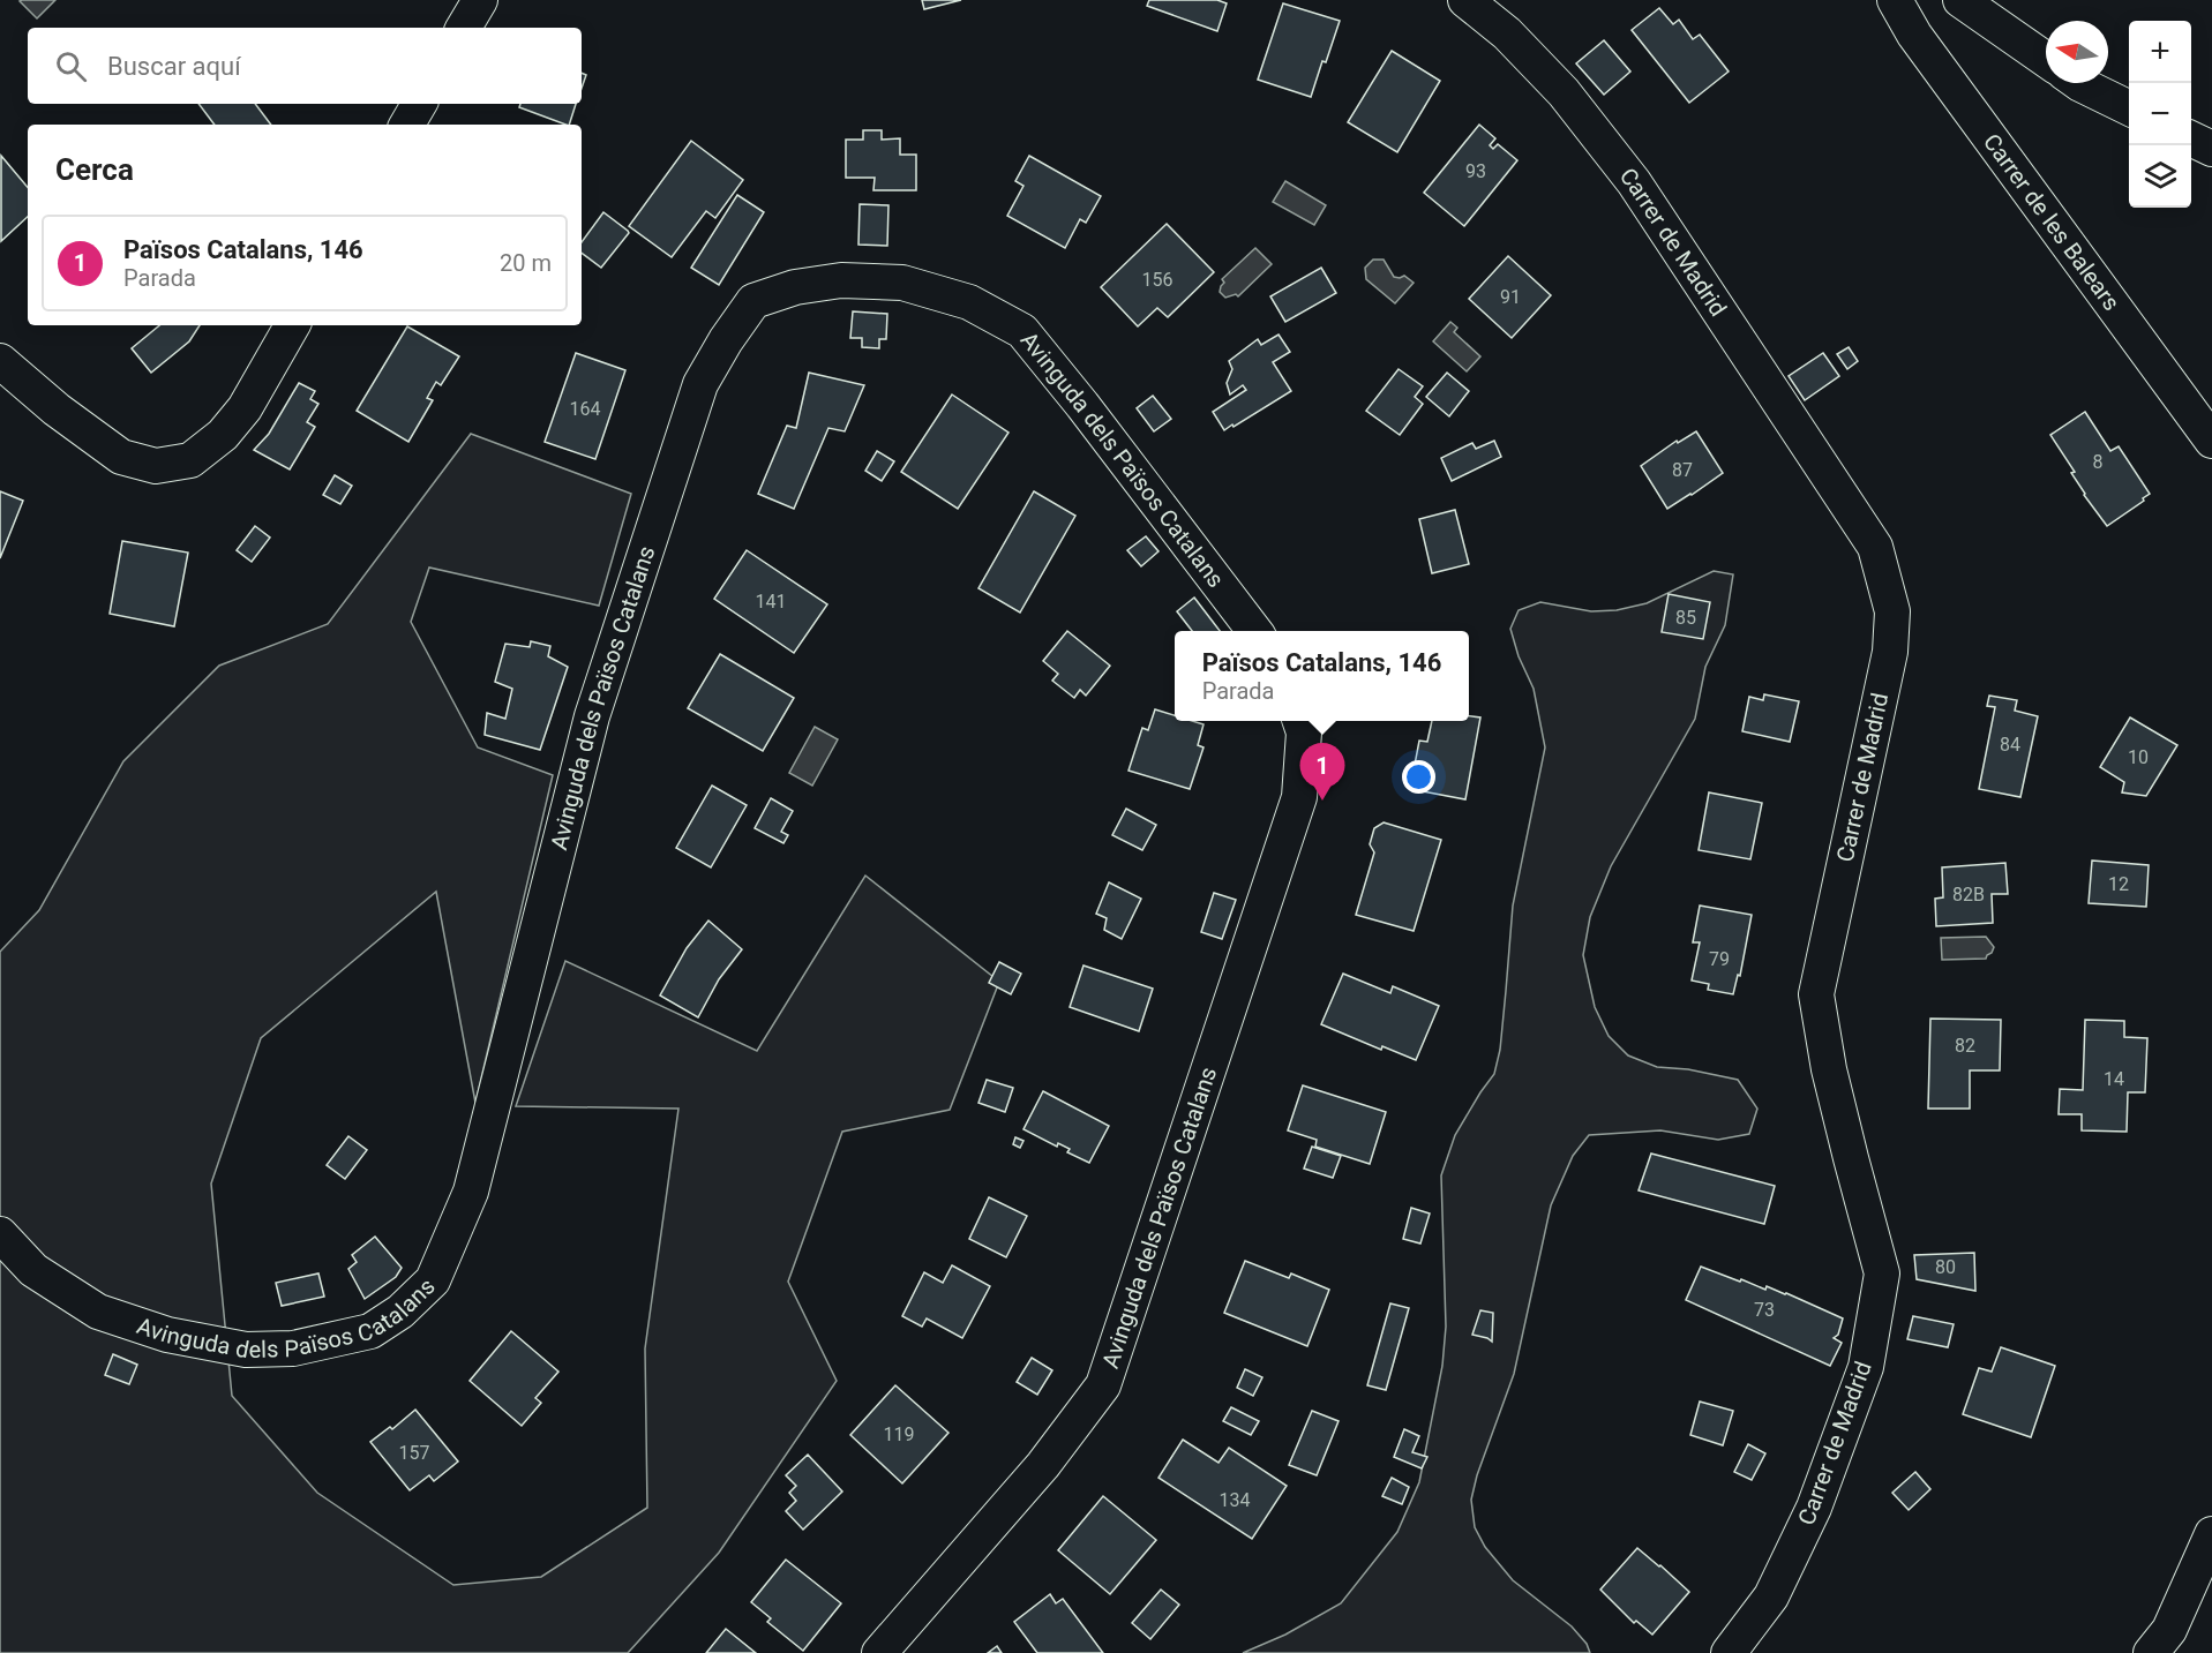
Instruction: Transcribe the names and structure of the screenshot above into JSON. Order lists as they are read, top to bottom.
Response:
{
  "streets": {
    "street": ["Carrer de les Balears", "Carrer de Madrid", "Avinguda dels Països Catalans"]
  },
  "house_numbers": [
    "93",
    "156",
    "91",
    "164",
    "8",
    "87",
    "141",
    "85",
    "84",
    "10",
    "12",
    "82B",
    "79",
    "82",
    "14",
    "80",
    "73",
    "119",
    "157",
    "134"
  ],
  "north": "left",
  "page": {
    "map_buttons": ["+", "−"],
    "search": "Buscar aquí",
    "heading": "Cerca",
    "list": [
      {
        "mark": "1",
        "name": "Països Catalans, 146",
        "note": "Parada",
        "value": "20 m"
      }
    ],
    "popup": ["Països Catalans, 146", "Parada"],
    "pins": "1"
  }
}
